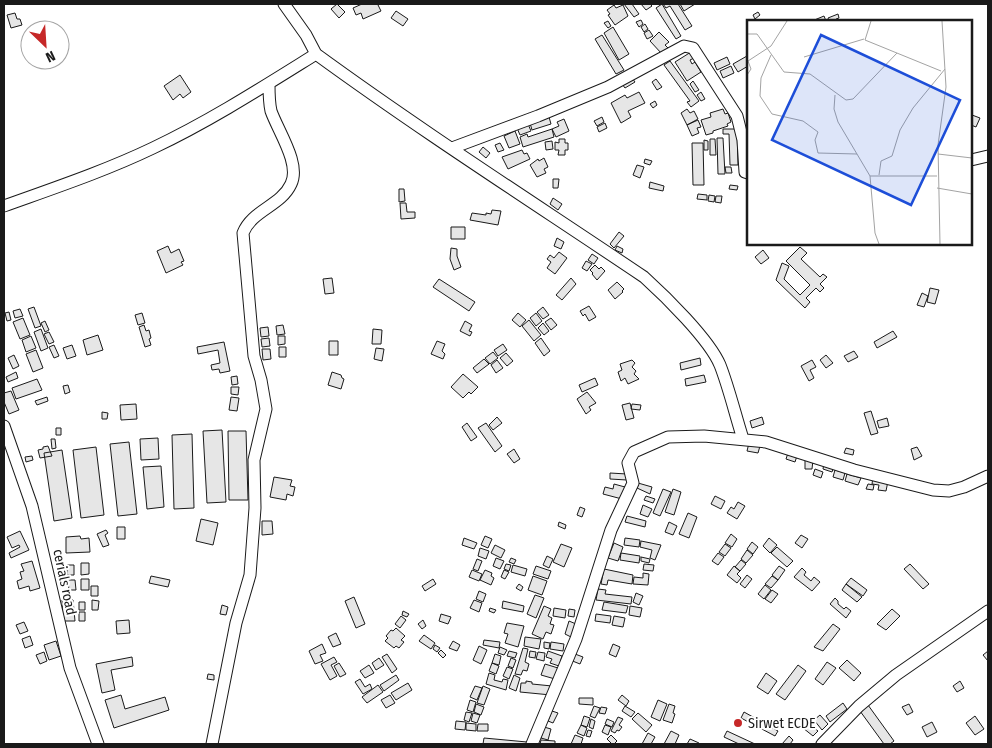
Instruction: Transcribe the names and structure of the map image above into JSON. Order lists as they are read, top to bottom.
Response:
{
  "streets": {
    "street": ["cerials road"]
  },
  "places": ["Sirwet ECDE"],
  "north": "bottom right"
}
